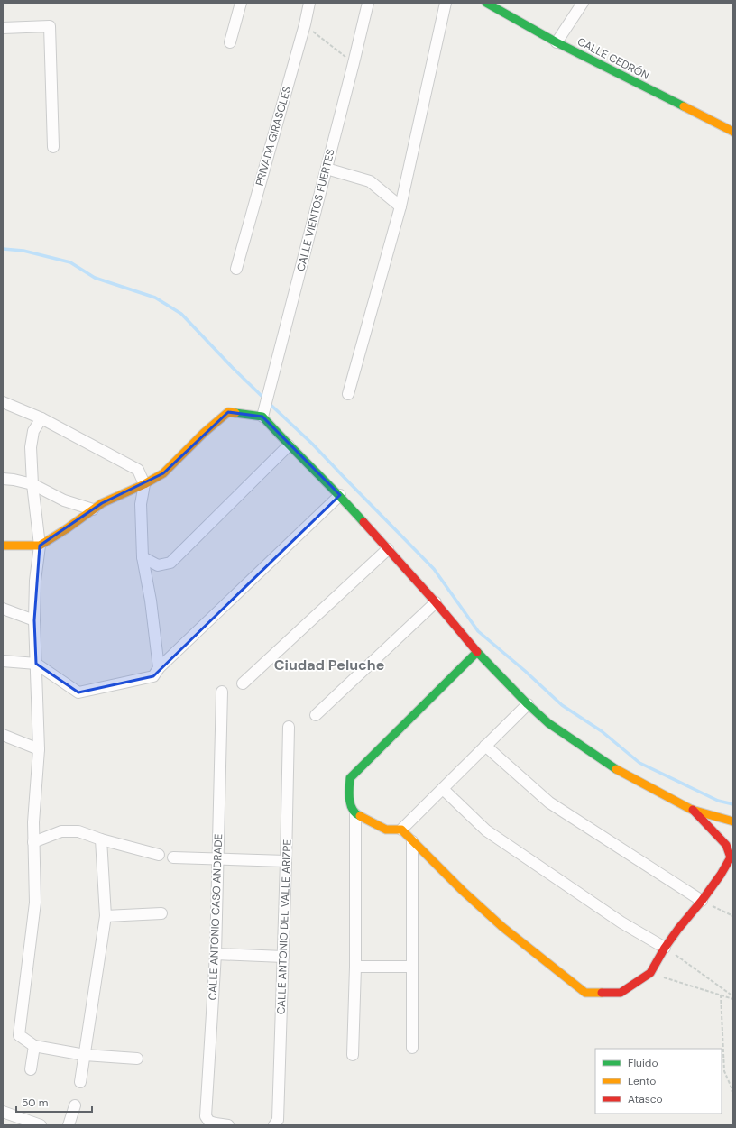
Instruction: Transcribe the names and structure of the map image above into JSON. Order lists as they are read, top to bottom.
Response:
{
  "streets": {
    "street": [
      "CALLE CEDRÓN",
      "PRIVADA GIRASOLES",
      "CALLE VIENTOS FUERTES",
      "CALLE ANTONIO CASO ANDRADE",
      "CALLE ANTONIO DEL VALLE ARIZPE"
    ]
  },
  "districts": ["Ciudad Peluche"],
  "legend": ["Fluido", "Lento", "Atasco"],
  "scale_bar": "50 m"
}
